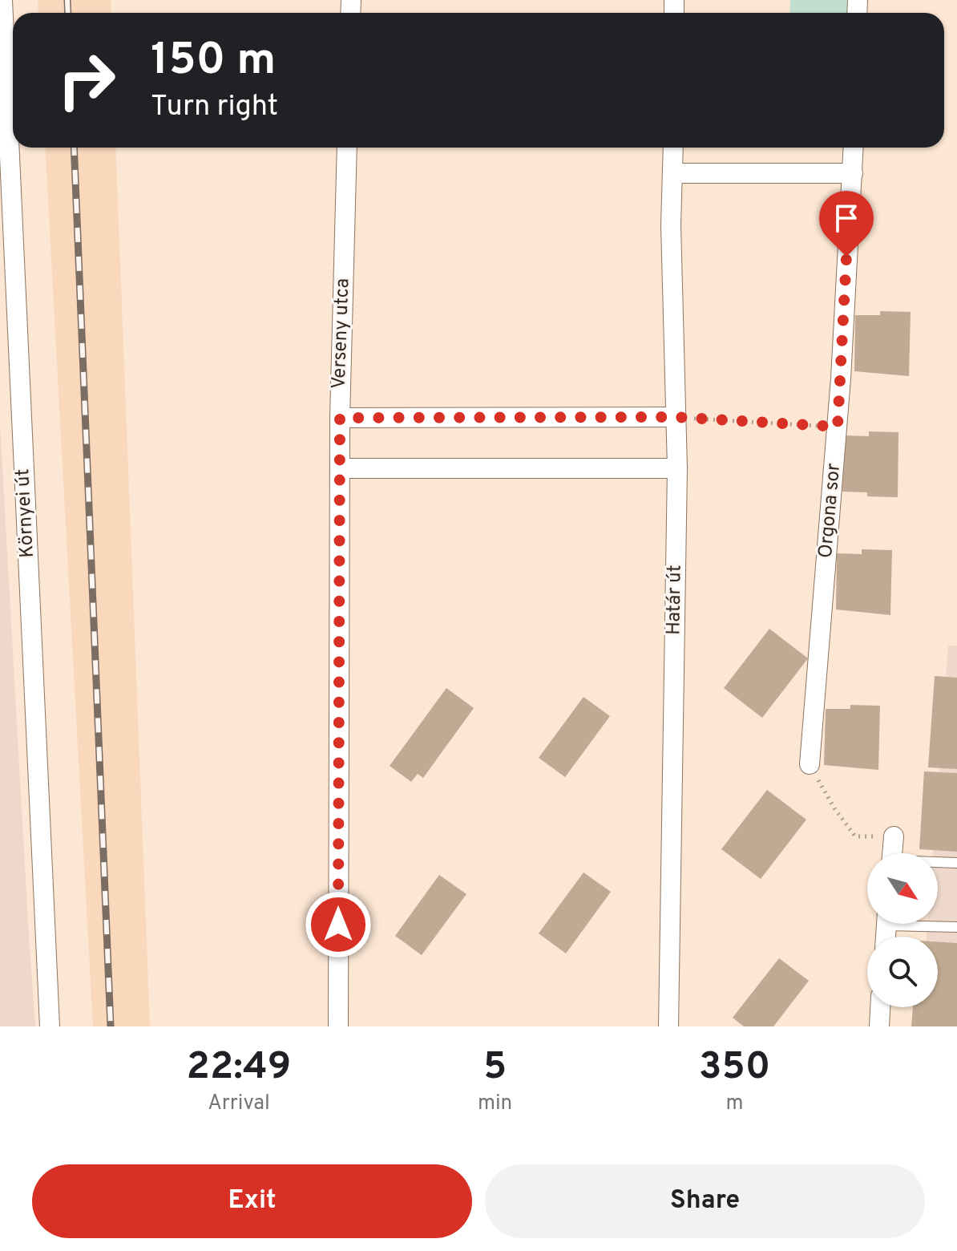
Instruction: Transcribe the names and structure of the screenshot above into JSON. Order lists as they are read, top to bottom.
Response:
{
  "streets": {
    "street": [
      "Verseny utca",
      "Orgona sor",
      "Környei út",
      "Határ út"
    ]
  },
  "north": "bottom right",
  "page": {
    "turn": ["150 m", "Turn right"],
    "eta": [
      "22:49",
      "Arrival",
      "5",
      "min",
      "350",
      "m"
    ],
    "buttons": ["Exit", "Share"]
  }
}
